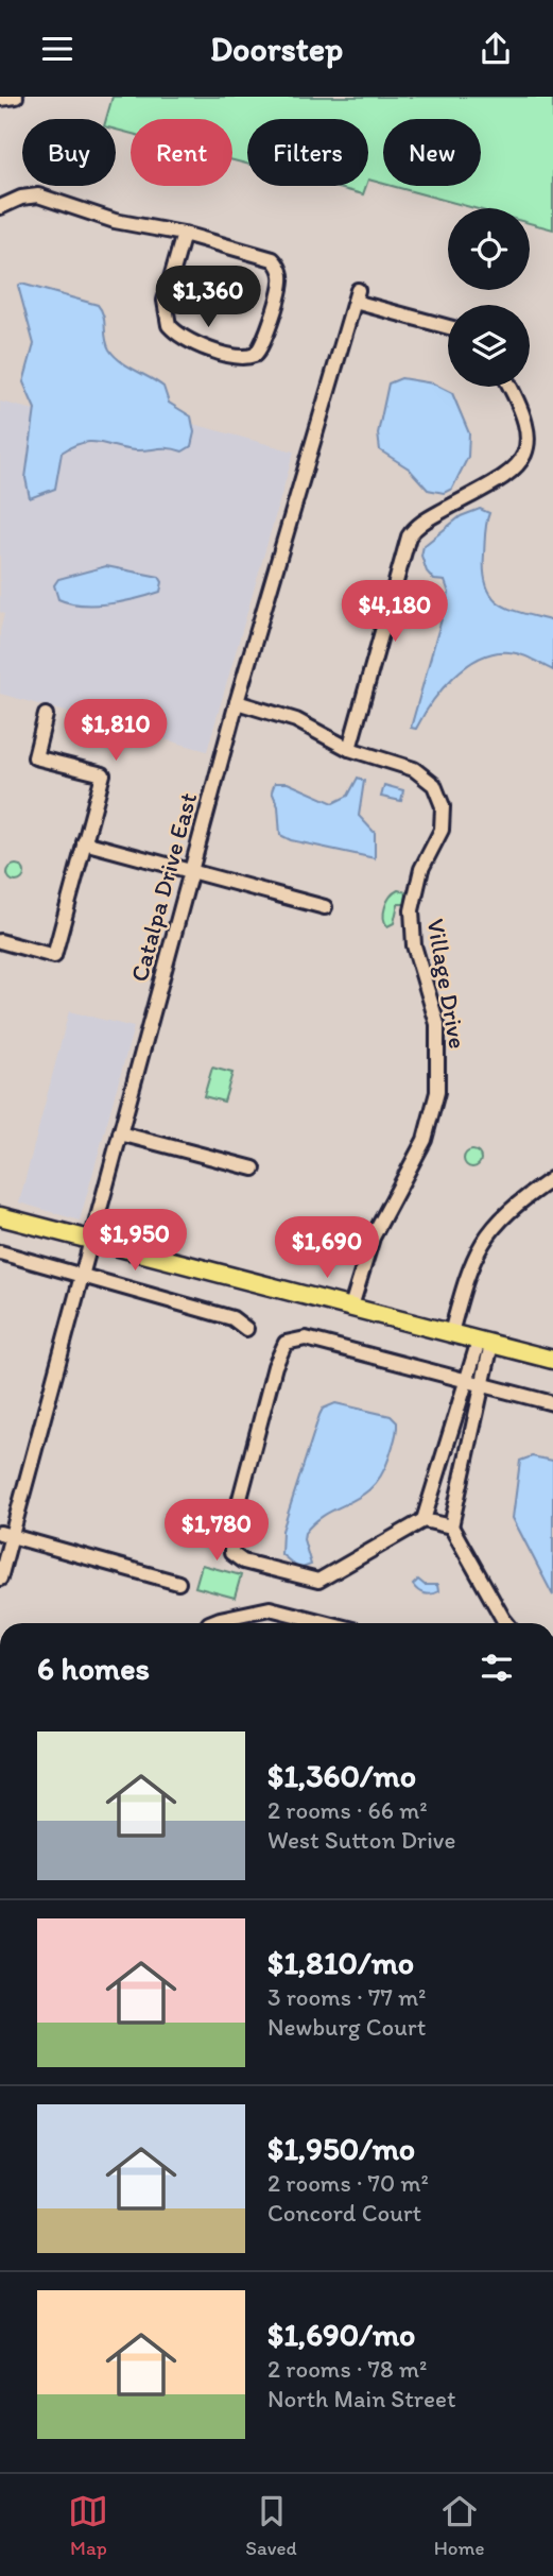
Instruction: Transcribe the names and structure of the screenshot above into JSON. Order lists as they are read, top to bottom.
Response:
{
  "streets": {
    "street": ["Catalpa Drive East", "Village Drive"]
  },
  "crossings": [
    ["Catalpa Drive East", "Village Drive"]
  ],
  "page": {
    "header": "Doorstep",
    "chip": [
      "Buy",
      "Rent",
      "Filters",
      "New"
    ],
    "price": [
      "$1,360",
      "$4,180",
      "$1,810",
      "$1,950",
      "$1,690",
      "$1,780"
    ],
    "heading": "6 homes",
    "list": [
      {
        "name": "$1,360/mo",
        "note": "2 rooms · 66 m² · West Sutton Drive"
      },
      {
        "name": "$1,810/mo",
        "note": "3 rooms · 77 m² · Newburg Court"
      },
      {
        "name": "$1,950/mo",
        "note": "2 rooms · 70 m² · Concord Court"
      },
      {
        "name": "$1,690/mo",
        "note": "2 rooms · 78 m² · North Main Street"
      }
    ],
    "tabs": ["Map", "Saved", "Home"]
  }
}
